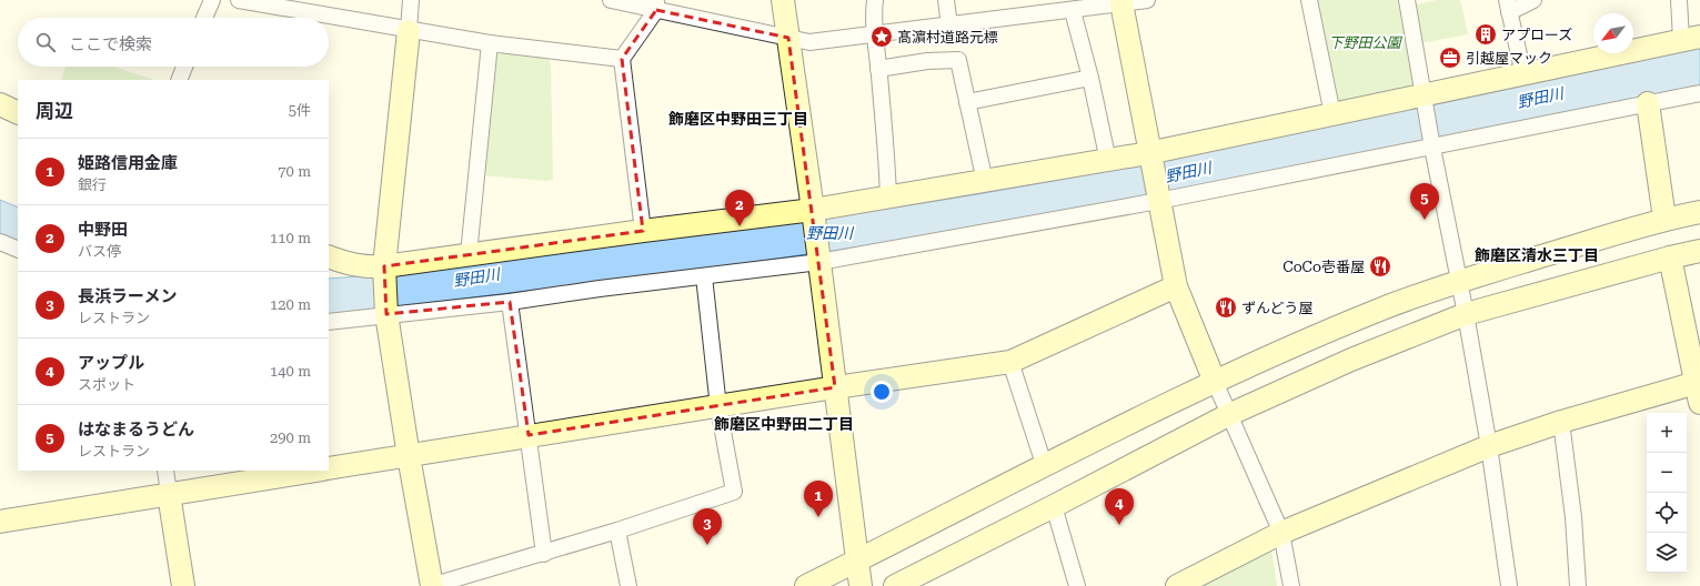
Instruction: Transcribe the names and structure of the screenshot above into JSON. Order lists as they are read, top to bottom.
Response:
{
  "districts": ["飾磨区中野田三丁目", "飾磨区清水三丁目", "飾磨区中野田二丁目"],
  "water": ["野田川"],
  "parks": ["下野田公園"],
  "places": {
    "building": ["アプローズ"],
    "place": ["髙濵村道路元標"],
    "office": ["引越屋マック"],
    "restaurant": ["CoCo壱番屋", "ずんどう屋"]
  },
  "north": "bottom left",
  "page": {
    "search": "ここで検索",
    "heading": ["周辺", "5件"],
    "list": [
      {
        "mark": "1",
        "name": "姫路信用金庫",
        "note": "銀行",
        "value": "70 m"
      },
      {
        "mark": "2",
        "name": "中野田",
        "note": "バス停",
        "value": "110 m"
      },
      {
        "mark": "3",
        "name": "長浜ラーメン",
        "note": "レストラン",
        "value": "120 m"
      },
      {
        "mark": "4",
        "name": "アップル",
        "note": "スポット",
        "value": "140 m"
      },
      {
        "mark": "5",
        "name": "はなまるうどん",
        "note": "レストラン",
        "value": "290 m"
      }
    ],
    "pins": [
      "5",
      "2",
      "1",
      "4",
      "3"
    ],
    "map_buttons": ["+", "−"]
  }
}
